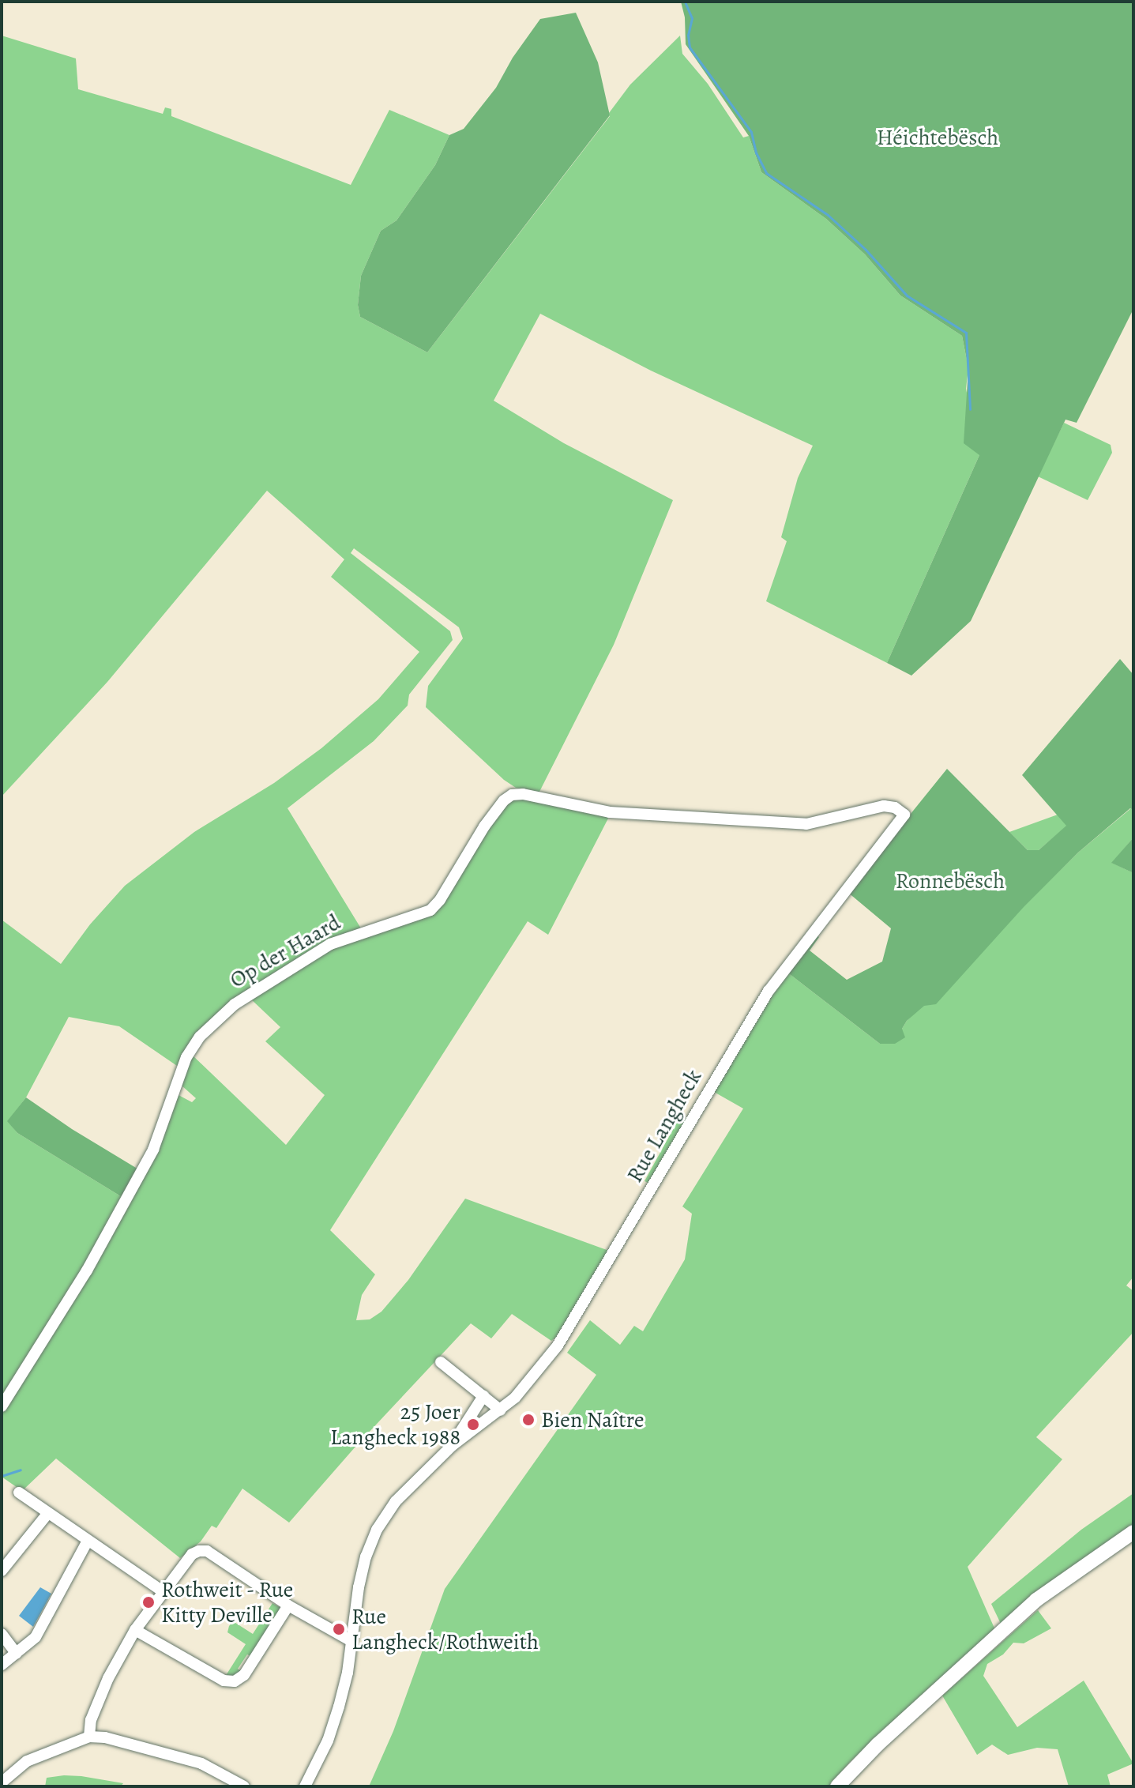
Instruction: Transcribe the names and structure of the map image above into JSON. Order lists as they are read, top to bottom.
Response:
{
  "streets": {
    "street": ["Op der Haard", "Rue Langheck"]
  },
  "crossings": [
    ["Op der Haard", "Rue Langheck"]
  ],
  "parks": ["Héichtebësch", "Ronnebësch"],
  "places": [
    "Bien Naître",
    "25 Joer Langheck 1988",
    "Rothweit - Rue Kitty Deville",
    "Rue Langheck/Rothweith"
  ]
}
